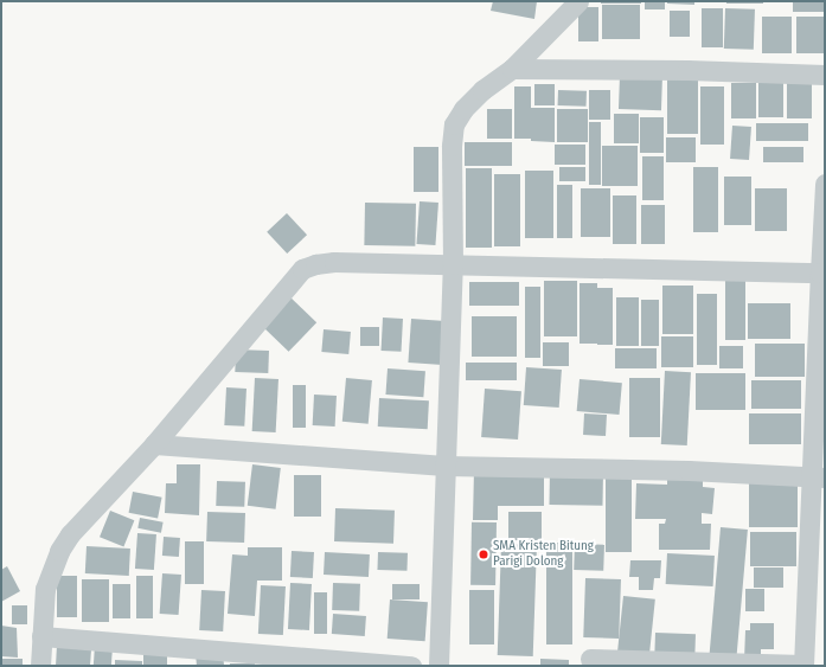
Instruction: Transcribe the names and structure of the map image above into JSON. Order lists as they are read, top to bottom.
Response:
{
  "places": ["SMA Kristen Bitung Parigi Dolong"]
}
